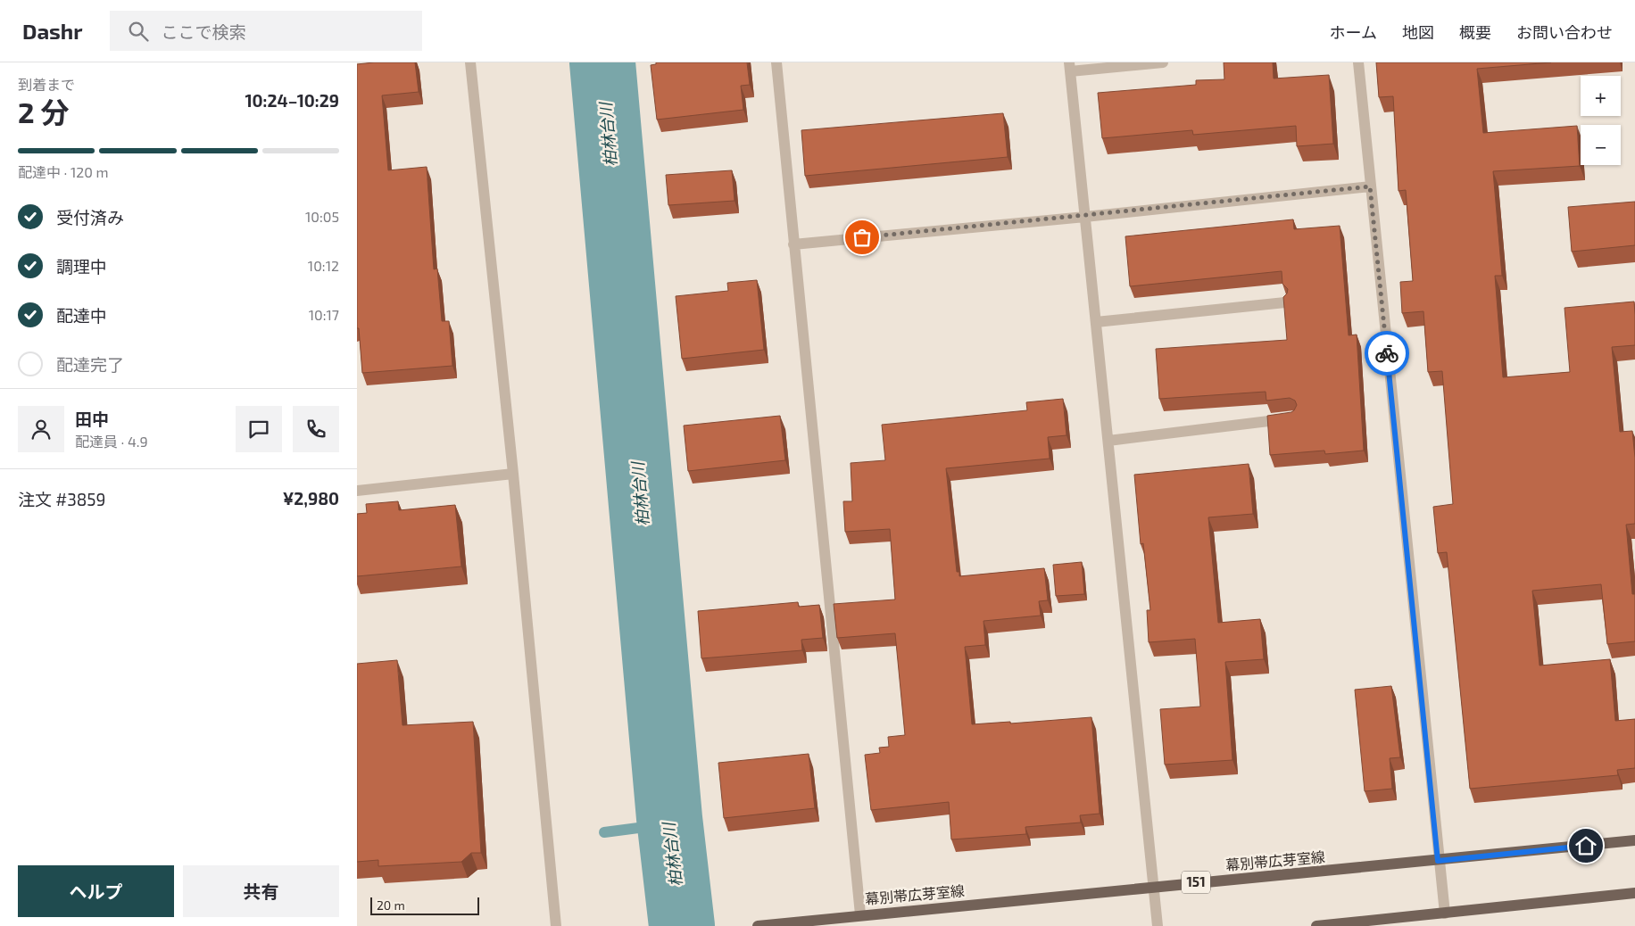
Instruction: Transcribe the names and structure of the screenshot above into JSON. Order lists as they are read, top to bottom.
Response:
{
  "streets": {
    "main road": ["幕別帯広芽室線", "151"]
  },
  "water": ["柏林台川"],
  "scale_bar": "20 m",
  "page": {
    "header": "Dashr",
    "search": "ここで検索",
    "nav": [
      "ホーム",
      "地図",
      "概要",
      "お問い合わせ"
    ],
    "heading": ["2 分", "到着まで", "10:24–10:29"],
    "panel": [
      "田中",
      "配達員 · 4.9",
      "注文 #3859",
      "¥2,980"
    ],
    "map_buttons": ["+", "−"],
    "bar": "配達中 · 120 m",
    "list": [
      ["受付済み", "10:05"],
      ["調理中", "10:12"],
      ["配達中", "10:17"],
      "配達完了"
    ],
    "buttons": ["ヘルプ", "共有"],
    "scale": "20 m"
  }
}
